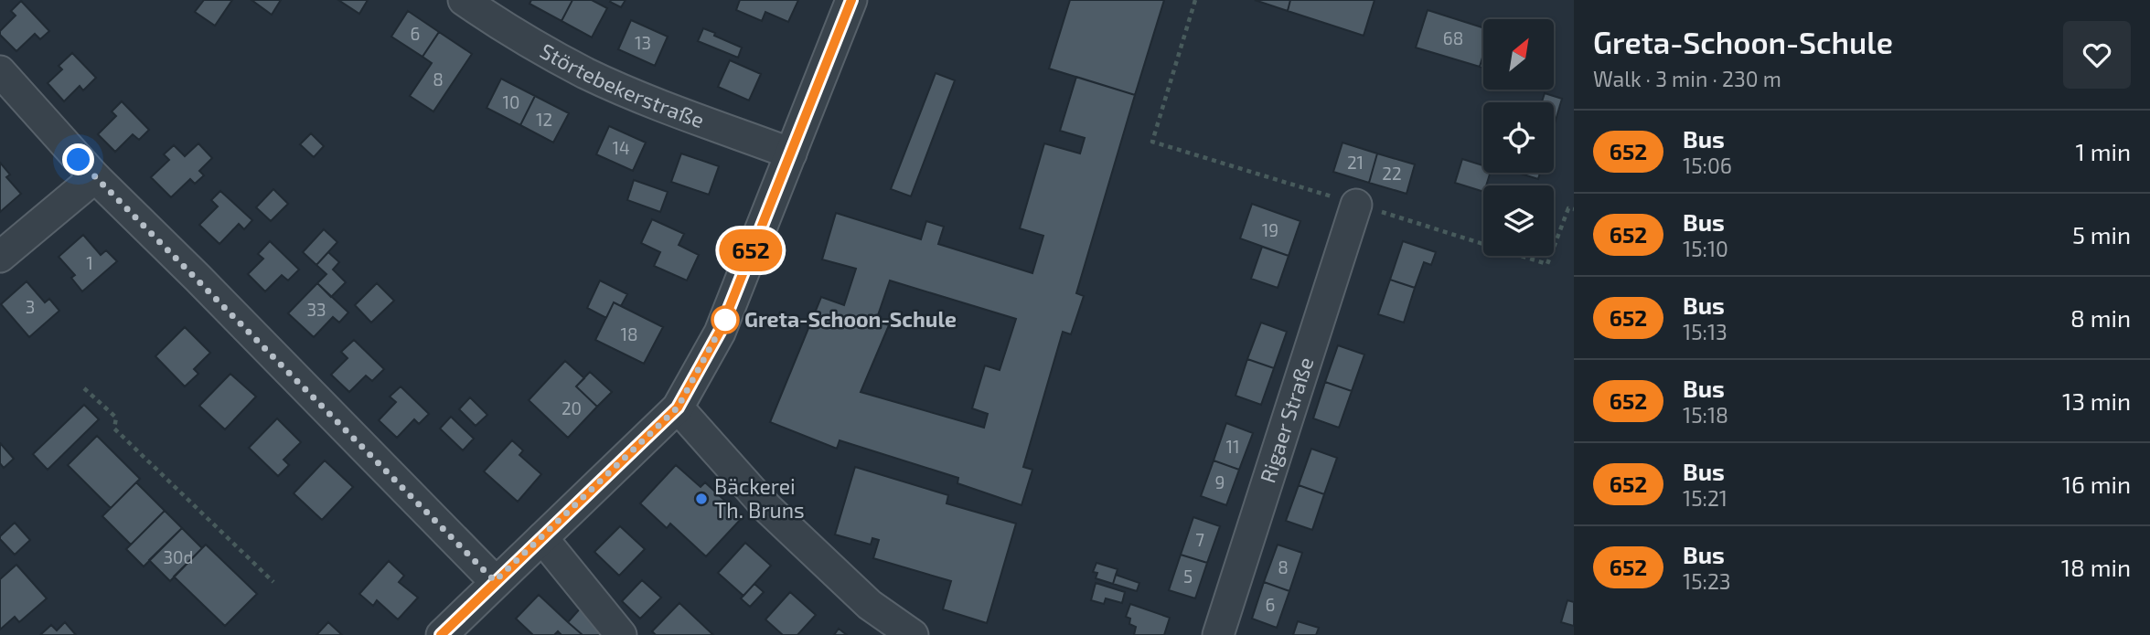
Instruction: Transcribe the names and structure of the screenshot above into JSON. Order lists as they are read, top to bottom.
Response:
{
  "streets": {
    "street": ["Störtebekerstraße", "Rigaer Straße"]
  },
  "places": ["Greta-Schoon-Schule", "Bäckerei Th. Bruns"],
  "lines": ["bus line 652"],
  "house_numbers": [
    "6",
    "68",
    "13",
    "8",
    "10",
    "12",
    "14",
    "21",
    "22",
    "19",
    "1",
    "3",
    "33",
    "18",
    "20",
    "11",
    "9",
    "7",
    "30d",
    "8",
    "5",
    "6"
  ],
  "north": "top right",
  "page": {
    "on_map": "652",
    "heading": ["Greta-Schoon-Schule", "Walk · 3 min · 230 m"],
    "list": [
      {
        "mark": "652",
        "name": "Bus",
        "note": "15:06",
        "value": "1 min"
      },
      {
        "mark": "652",
        "name": "Bus",
        "note": "15:10",
        "value": "5 min"
      },
      {
        "mark": "652",
        "name": "Bus",
        "note": "15:13",
        "value": "8 min"
      },
      {
        "mark": "652",
        "name": "Bus",
        "note": "15:18",
        "value": "13 min"
      },
      {
        "mark": "652",
        "name": "Bus",
        "note": "15:21",
        "value": "16 min"
      },
      {
        "mark": "652",
        "name": "Bus",
        "note": "15:23",
        "value": "18 min"
      }
    ]
  }
}
